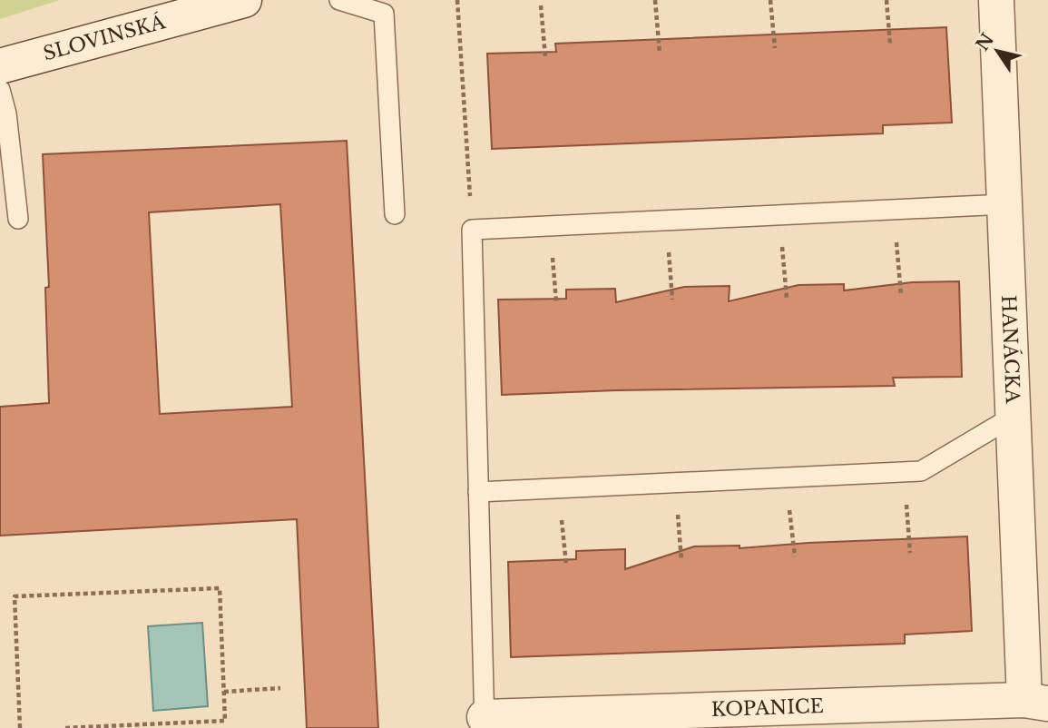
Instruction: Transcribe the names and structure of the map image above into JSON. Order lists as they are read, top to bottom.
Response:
{
  "streets": {
    "street": ["SLOVINSKÁ", "HANÁCKA", "KOPANICE"]
  },
  "crossings": [
    ["HANÁCKA", "KOPANICE"]
  ],
  "north": "top left"
}
